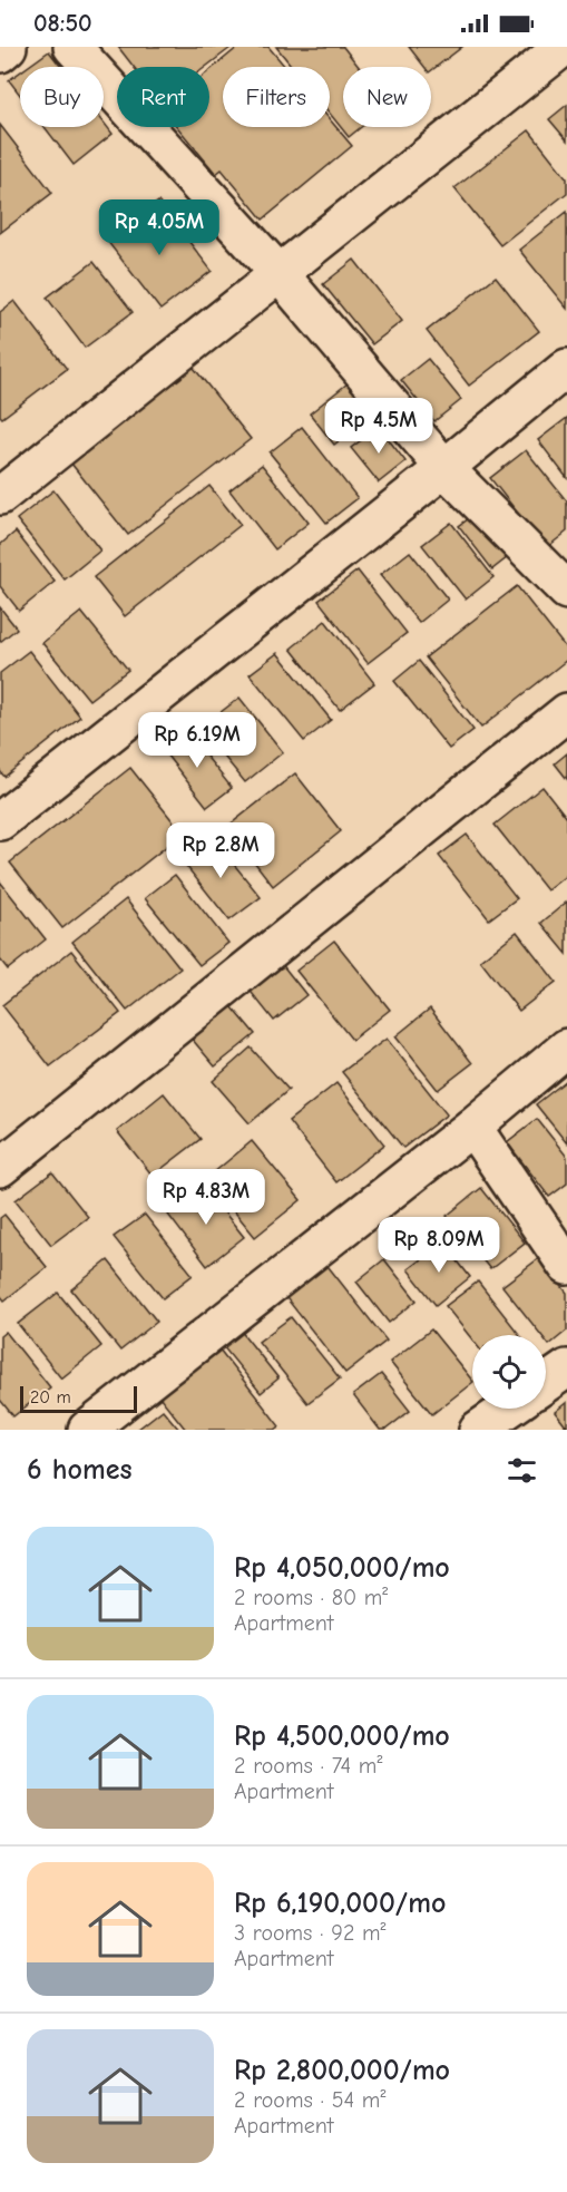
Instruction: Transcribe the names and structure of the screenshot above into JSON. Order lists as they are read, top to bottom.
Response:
{
  "scale_bar": "20 m",
  "page": {
    "status": "08:50",
    "chip": [
      "Buy",
      "Rent",
      "Filters",
      "New"
    ],
    "price": [
      "Rp 4.05M",
      "Rp 4.5M",
      "Rp 6.19M",
      "Rp 2.8M",
      "Rp 4.83M",
      "Rp 8.09M"
    ],
    "scale": "20 m",
    "heading": "6 homes",
    "list": [
      {
        "name": "Rp 4,050,000/mo",
        "note": "2 rooms · 80 m² · Apartment"
      },
      {
        "name": "Rp 4,500,000/mo",
        "note": "2 rooms · 74 m² · Apartment"
      },
      {
        "name": "Rp 6,190,000/mo",
        "note": "3 rooms · 92 m² · Apartment"
      },
      {
        "name": "Rp 2,800,000/mo",
        "note": "2 rooms · 54 m² · Apartment"
      }
    ]
  }
}
